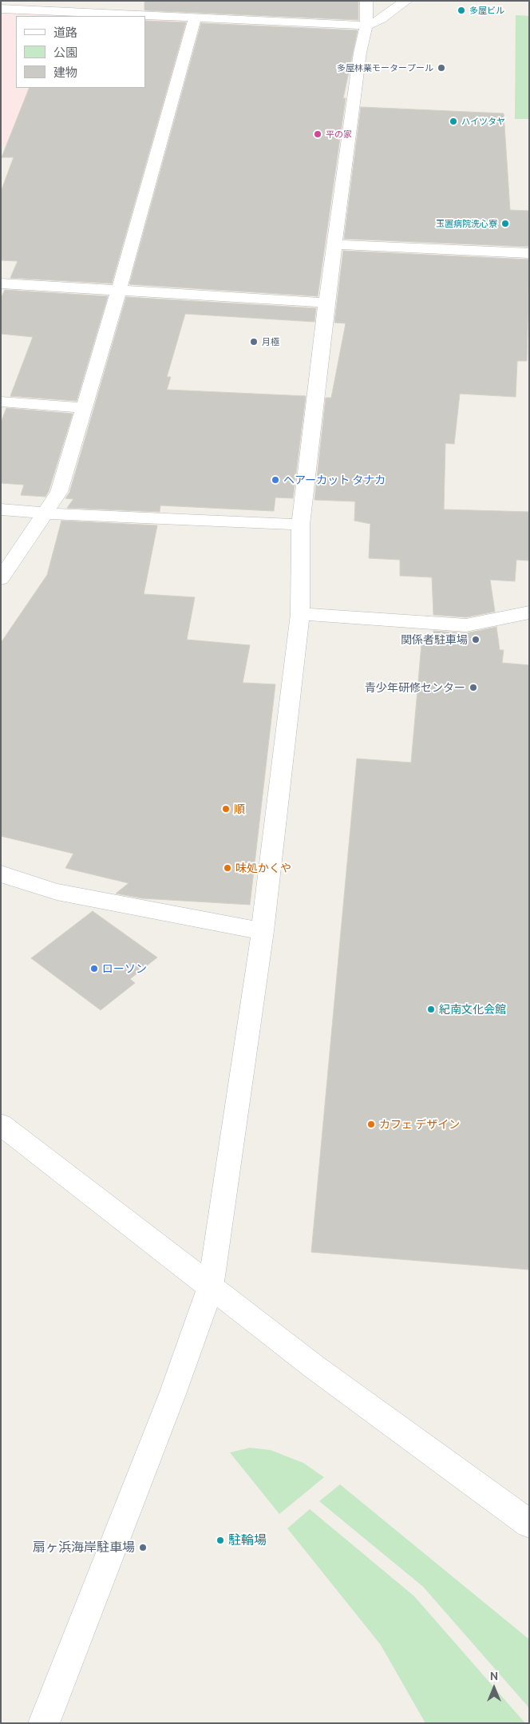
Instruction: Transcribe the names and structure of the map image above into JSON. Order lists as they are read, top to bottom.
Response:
{
  "places": [
    "多屋ビル",
    "多屋林業モータープール",
    "ハイツタヤ",
    "平の家",
    "玉置病院洗心寮",
    "月極",
    "ヘアーカット タナカ",
    "関係者駐車場",
    "青少年研修センター",
    "順",
    "味処かくや",
    "ローソン",
    "紀南文化会館",
    "カフェ デザイン",
    "駐輪場",
    "扇ヶ浜海岸駐車場"
  ],
  "legend": ["道路", "公園", "建物"],
  "north": "top"
}
